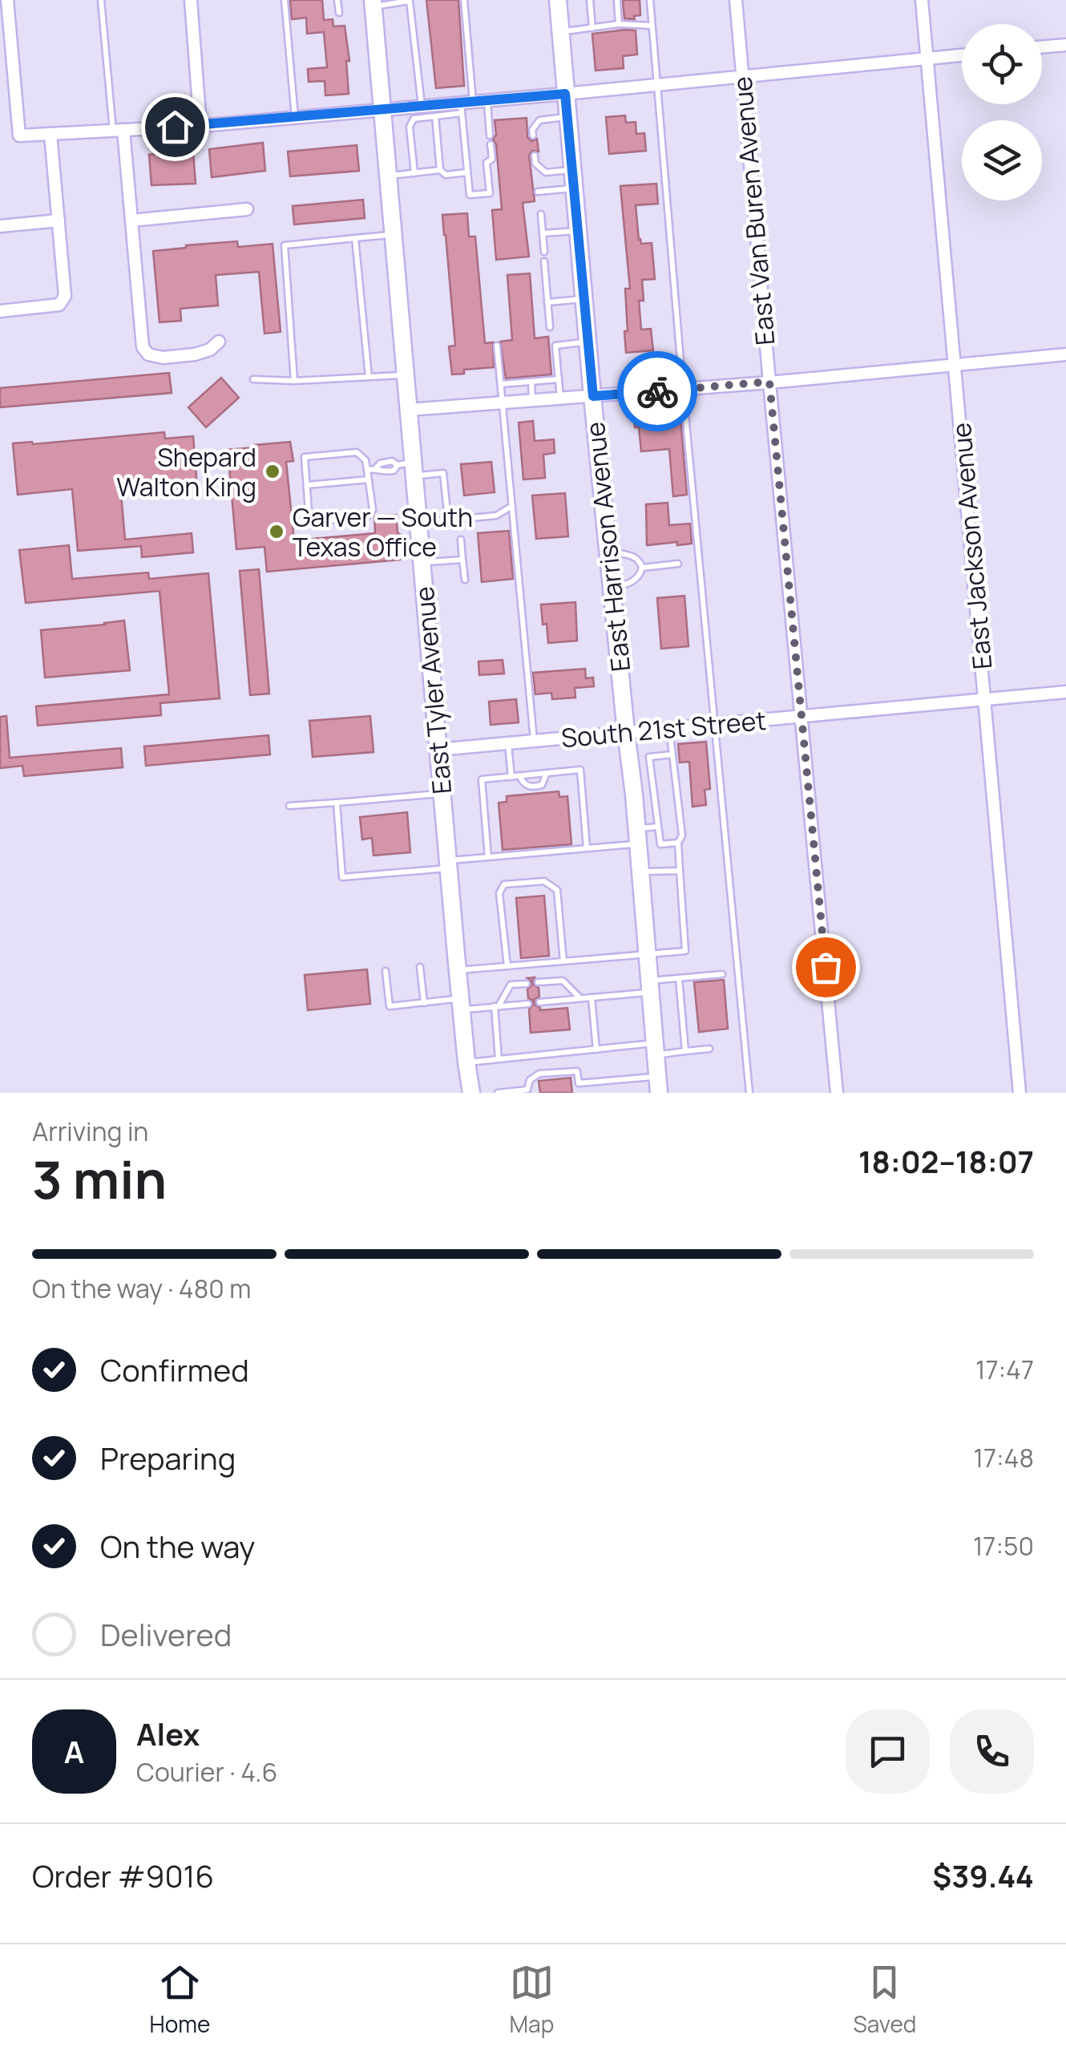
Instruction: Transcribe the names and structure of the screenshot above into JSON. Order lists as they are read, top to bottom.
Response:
{
  "streets": {
    "main road": ["East Harrison Avenue", "East Tyler Avenue"],
    "street": ["East Van Buren Avenue", "East Jackson Avenue", "South 21st Street"]
  },
  "crossings": [
    ["East Van Buren Avenue", "South 21st Street"],
    ["East Jackson Avenue", "South 21st Street"],
    ["East Harrison Avenue", "South 21st Street"],
    ["East Tyler Avenue", "South 21st Street"]
  ],
  "places": ["Shepard Walton King", "Garver — South Texas Office"],
  "page": {
    "heading": ["3 min", "Arriving in", "18:02–18:07"],
    "panel": [
      "Alex",
      "Courier · 4.6",
      "Order #9016",
      "$39.44"
    ],
    "bar": "On the way · 480 m",
    "list": [
      ["Confirmed", "17:47"],
      ["Preparing", "17:48"],
      ["On the way", "17:50"],
      "Delivered"
    ],
    "round": "A",
    "tabs": ["Home", "Map", "Saved"]
  }
}
